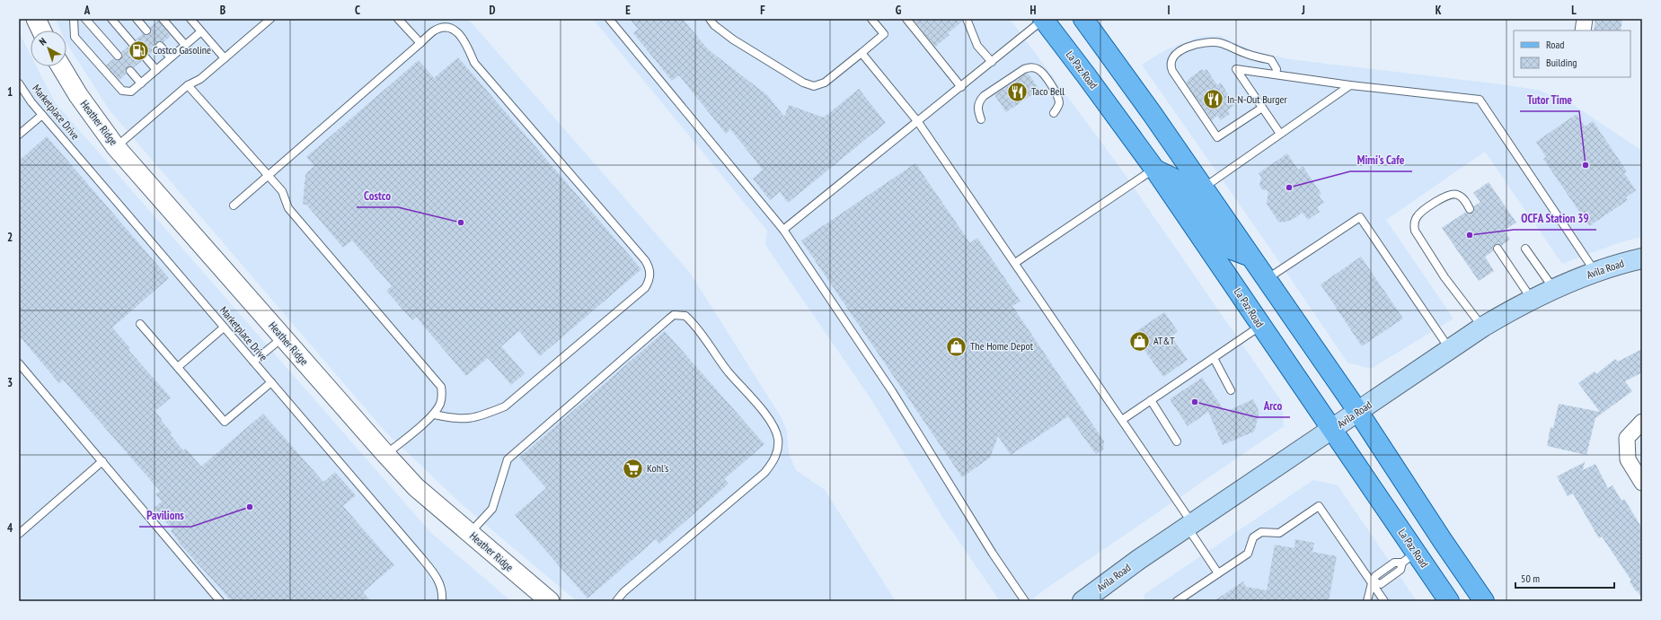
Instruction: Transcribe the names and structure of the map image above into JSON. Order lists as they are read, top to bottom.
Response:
{
  "streets": {
    "main road": ["La Paz Road", "Avila Road"],
    "street": ["Heather Ridge"],
    "lane": ["Marketplace Drive"]
  },
  "crossings": [
    ["La Paz Road", "Avila Road"]
  ],
  "places": {
    "fuel station": ["Costco Gasoline"],
    "restaurant": ["Taco Bell", "In-N-Out Burger"],
    "other": [
      "Tutor Time",
      "Mimi's Cafe",
      "Costco",
      "OCFA Station 39",
      "Arco",
      "Pavilions"
    ],
    "shop": ["AT&T", "The Home Depot"],
    "supermarket": ["Kohl's"]
  },
  "legend": ["Road", "Building"],
  "scale_bar": "50 m",
  "north": "top left",
  "grid": {
    "columns": [
      "A",
      "B",
      "C",
      "D",
      "E",
      "F",
      "G",
      "H",
      "I",
      "J",
      "K",
      "L"
    ],
    "rows": [
      "1",
      "2",
      "3",
      "4"
    ]
  }
}
